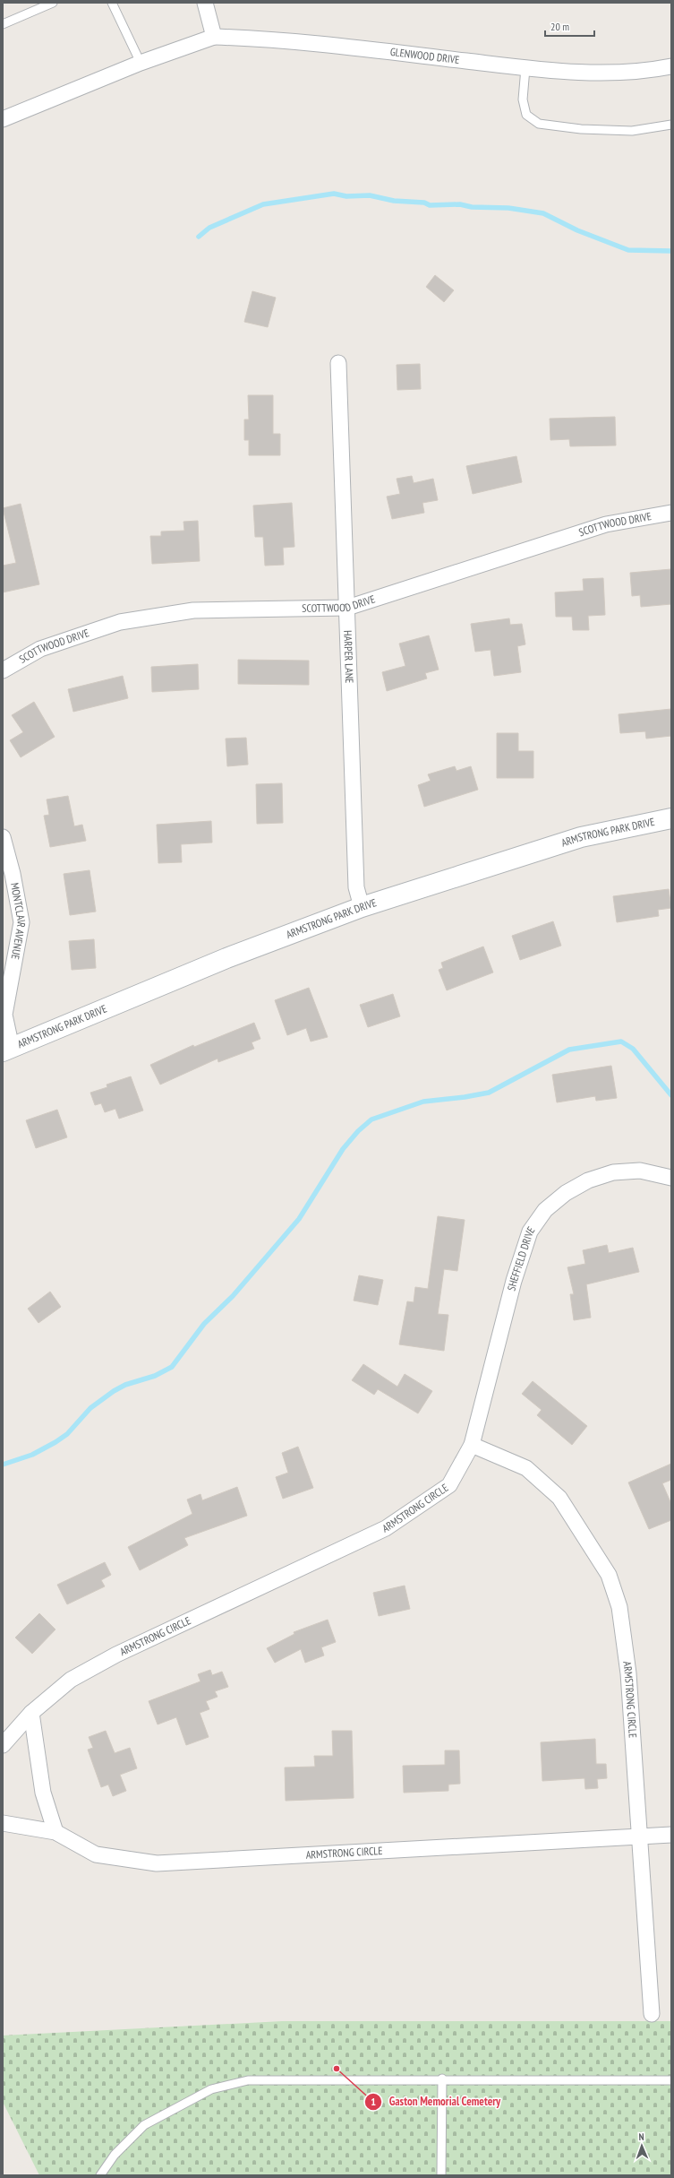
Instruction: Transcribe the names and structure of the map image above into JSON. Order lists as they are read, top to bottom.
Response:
{
  "streets": {
    "main road": ["ARMSTRONG PARK DRIVE"],
    "street": [
      "GLENWOOD DRIVE",
      "SCOTTWOOD DRIVE",
      "HARPER LANE",
      "MONTCLAIR AVENUE",
      "SHEFFIELD DRIVE",
      "ARMSTRONG CIRCLE"
    ]
  },
  "crossings": [
    ["SCOTTWOOD DRIVE", "HARPER LANE"],
    ["HARPER LANE", "ARMSTRONG PARK DRIVE"],
    ["ARMSTRONG PARK DRIVE", "MONTCLAIR AVENUE"],
    ["SHEFFIELD DRIVE", "ARMSTRONG CIRCLE"]
  ],
  "places": ["Gaston Memorial Cemetery"],
  "scale_bar": "20 m",
  "north": "top"
}
